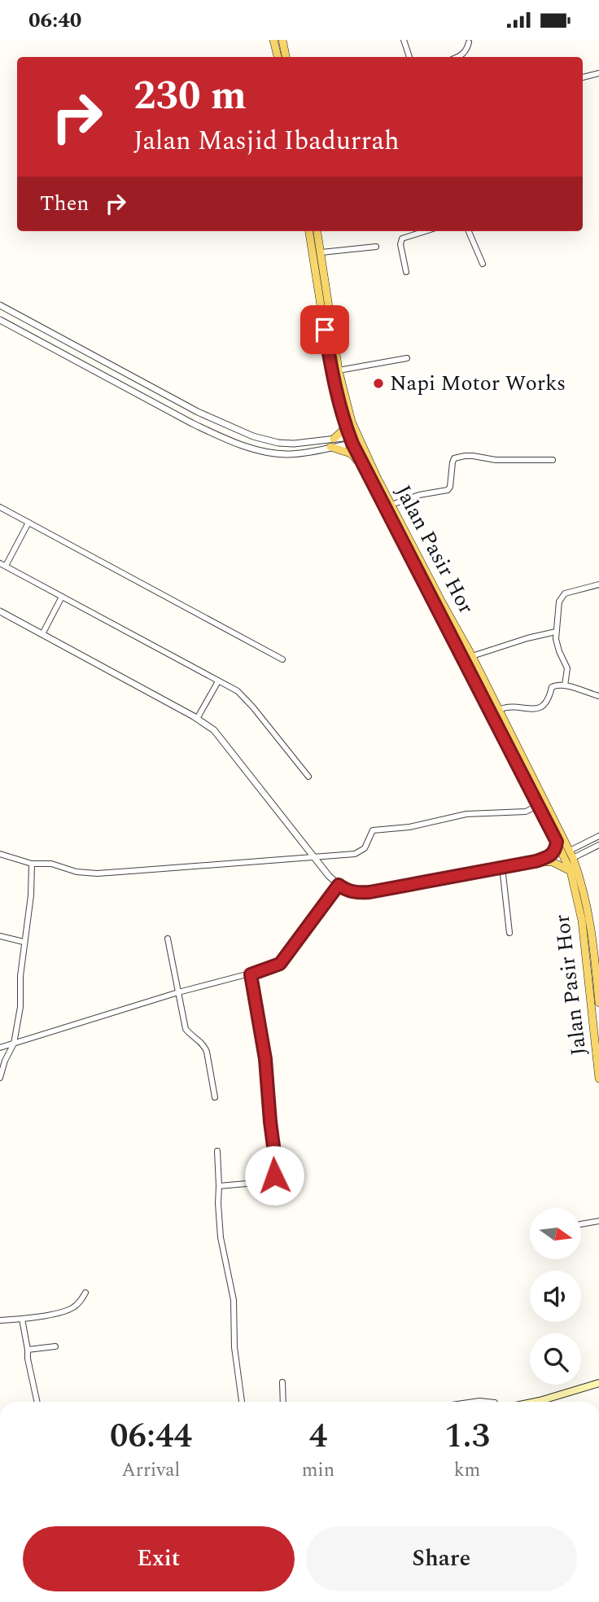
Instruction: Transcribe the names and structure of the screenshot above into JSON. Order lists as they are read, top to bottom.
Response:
{
  "streets": {
    "main road": ["Jalan Pasir Hor"]
  },
  "places": ["Napi Motor Works"],
  "north": "right",
  "page": {
    "status": "06:40",
    "turn": ["230 m", "Jalan Masjid Ibadurrah"],
    "then": "Then",
    "eta": [
      "06:44",
      "Arrival",
      "4",
      "min",
      "1.3",
      "km"
    ],
    "buttons": ["Exit", "Share"]
  }
}
